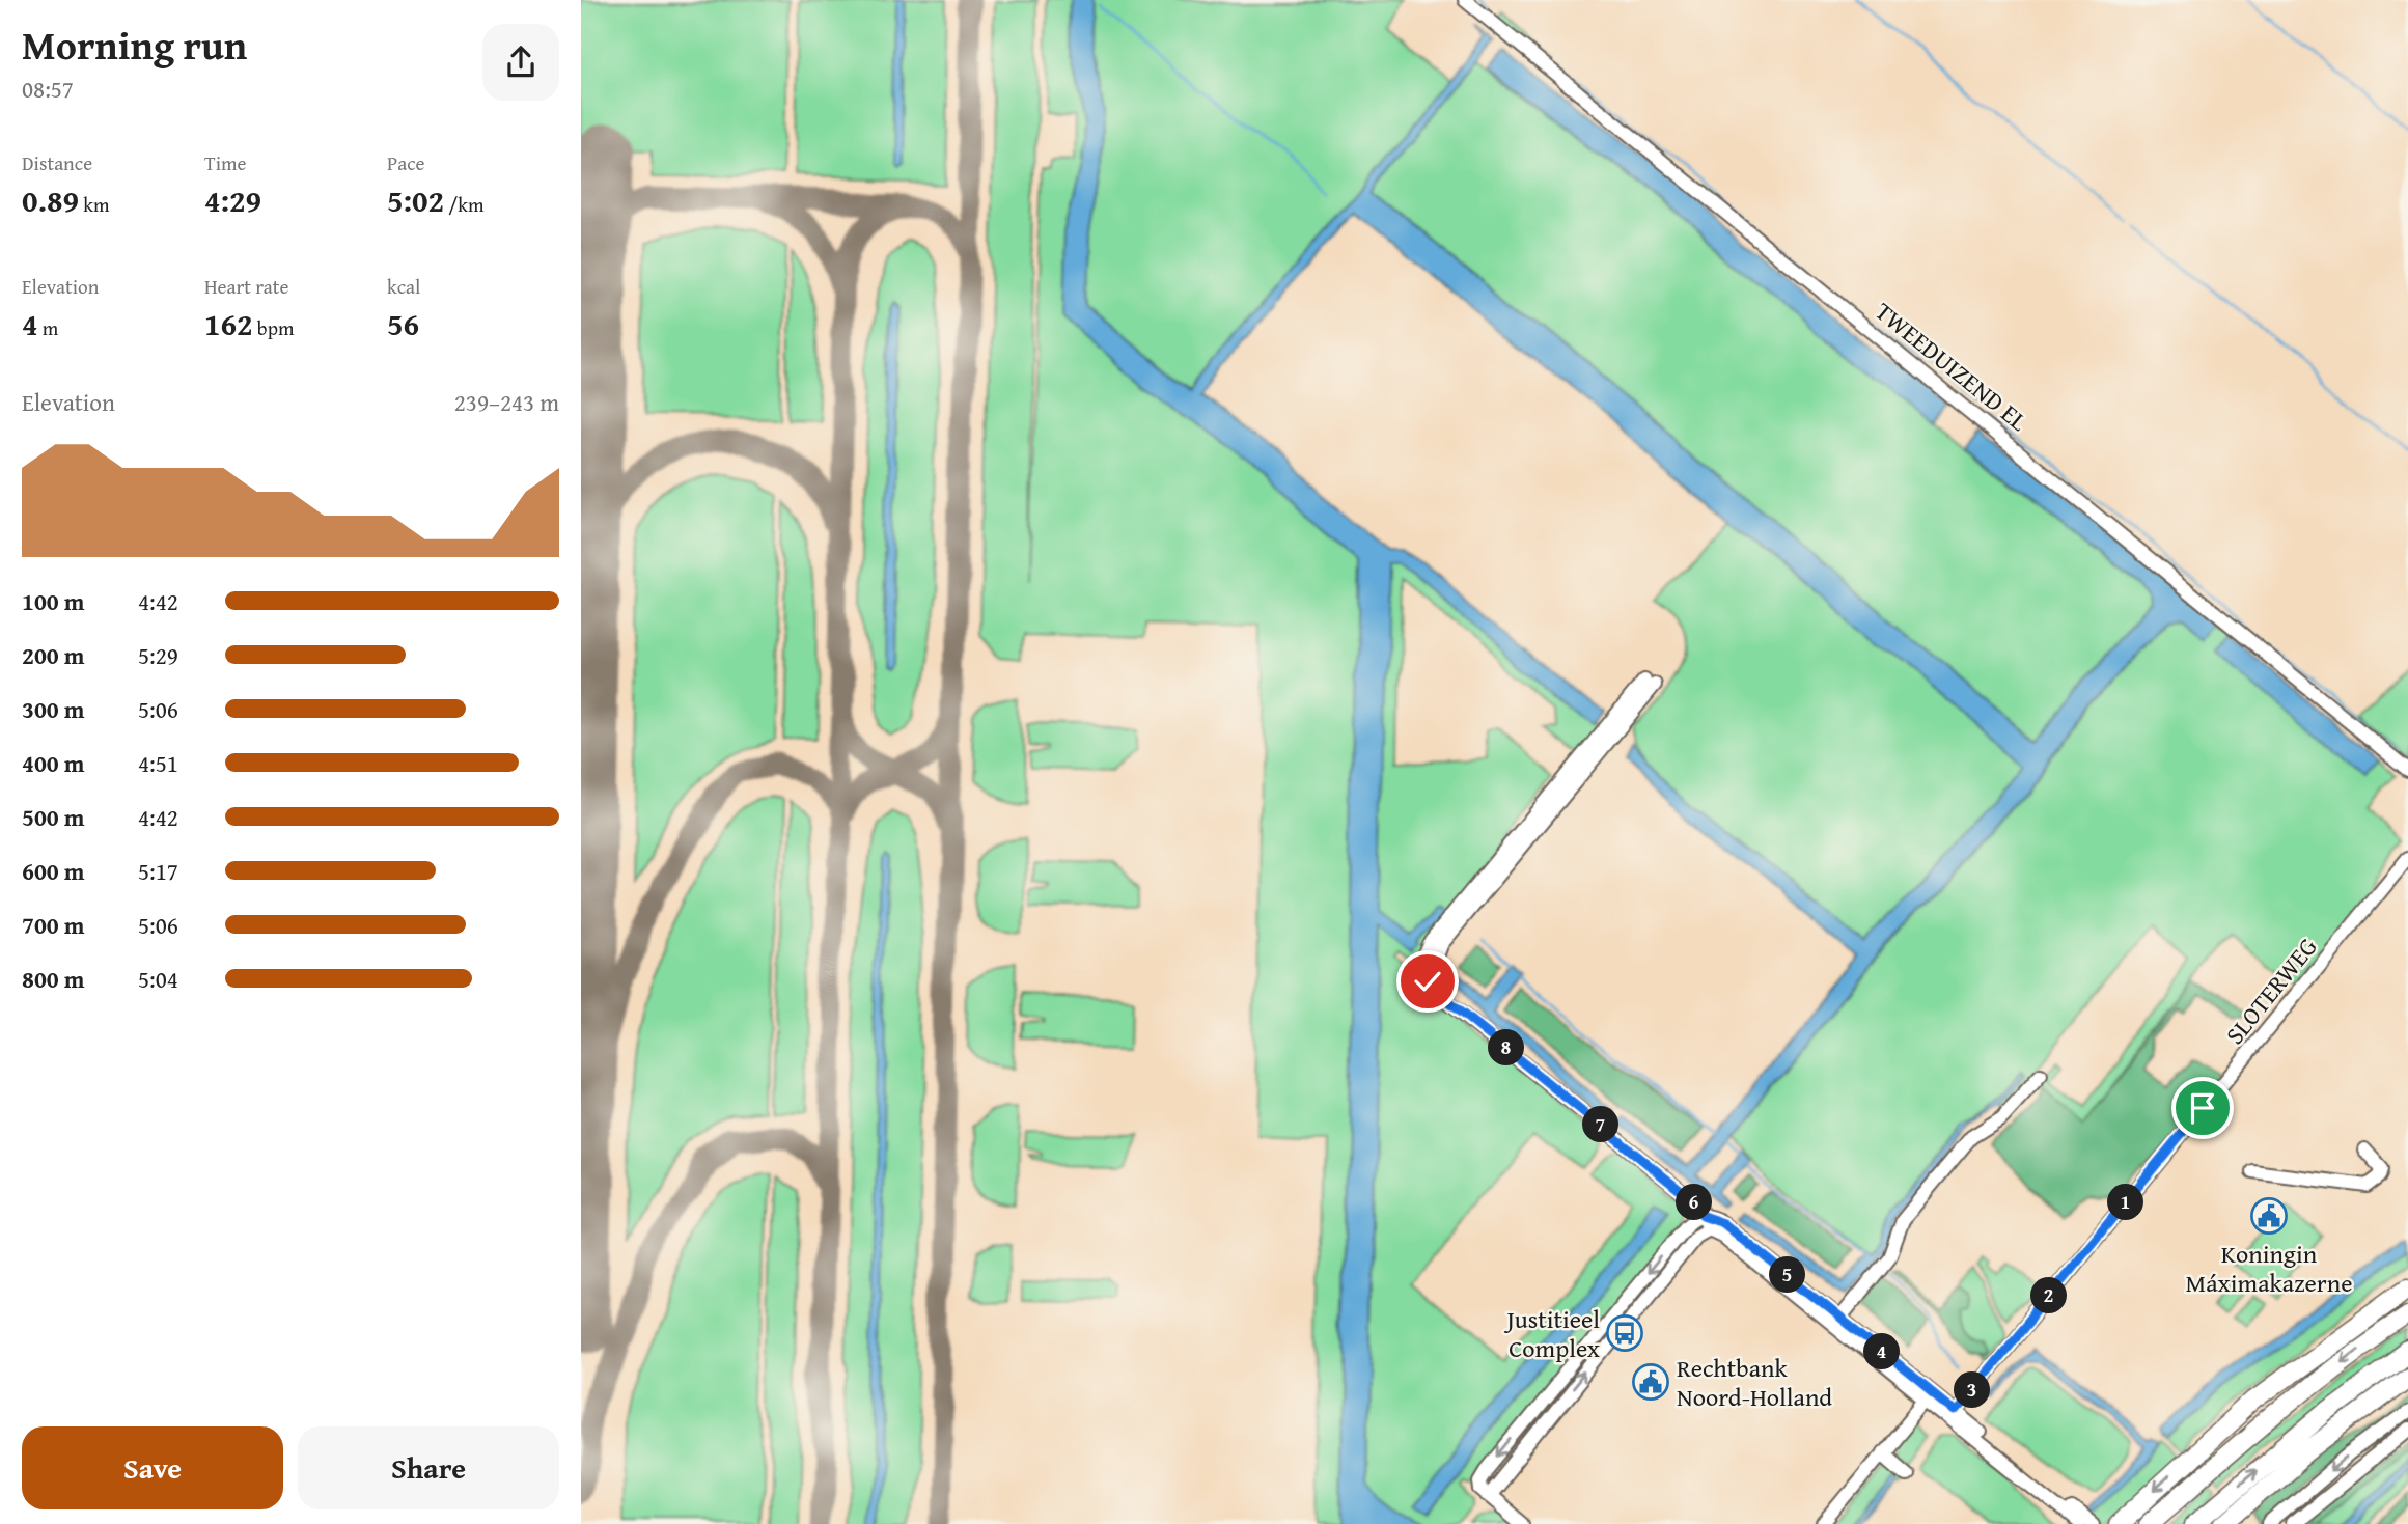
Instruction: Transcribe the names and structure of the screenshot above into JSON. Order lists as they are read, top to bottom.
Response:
{
  "streets": {
    "street": ["TWEEDUIZEND EL", "SLOTERWEG"]
  },
  "places": {
    "public building": ["Koningin Máximakazerne", "Rechtbank Noord-Holland"],
    "bus stop": ["Justitieel Complex"]
  },
  "page": {
    "heading": ["Morning run", "08:57"],
    "stats": [
      ["Distance", "0.89 km"],
      ["Time", "4:29"],
      ["Pace", "5:02 /km"],
      ["Elevation", "4 m"],
      ["Heart rate", "162 bpm"],
      ["kcal", "56"]
    ],
    "chart": ["Elevation", "239–243 m"],
    "list": [
      {
        "name": "100 m",
        "note": "4:42"
      },
      {
        "name": "200 m",
        "note": "5:29"
      },
      {
        "name": "300 m",
        "note": "5:06"
      },
      {
        "name": "400 m",
        "note": "4:51"
      },
      {
        "name": "500 m",
        "note": "4:42"
      },
      {
        "name": "600 m",
        "note": "5:17"
      },
      {
        "name": "700 m",
        "note": "5:06"
      },
      {
        "name": "800 m",
        "note": "5:04"
      }
    ],
    "pins": [
      "8",
      "7",
      "1",
      "6",
      "5",
      "2",
      "4",
      "3"
    ],
    "buttons": ["Save", "Share"]
  }
}
